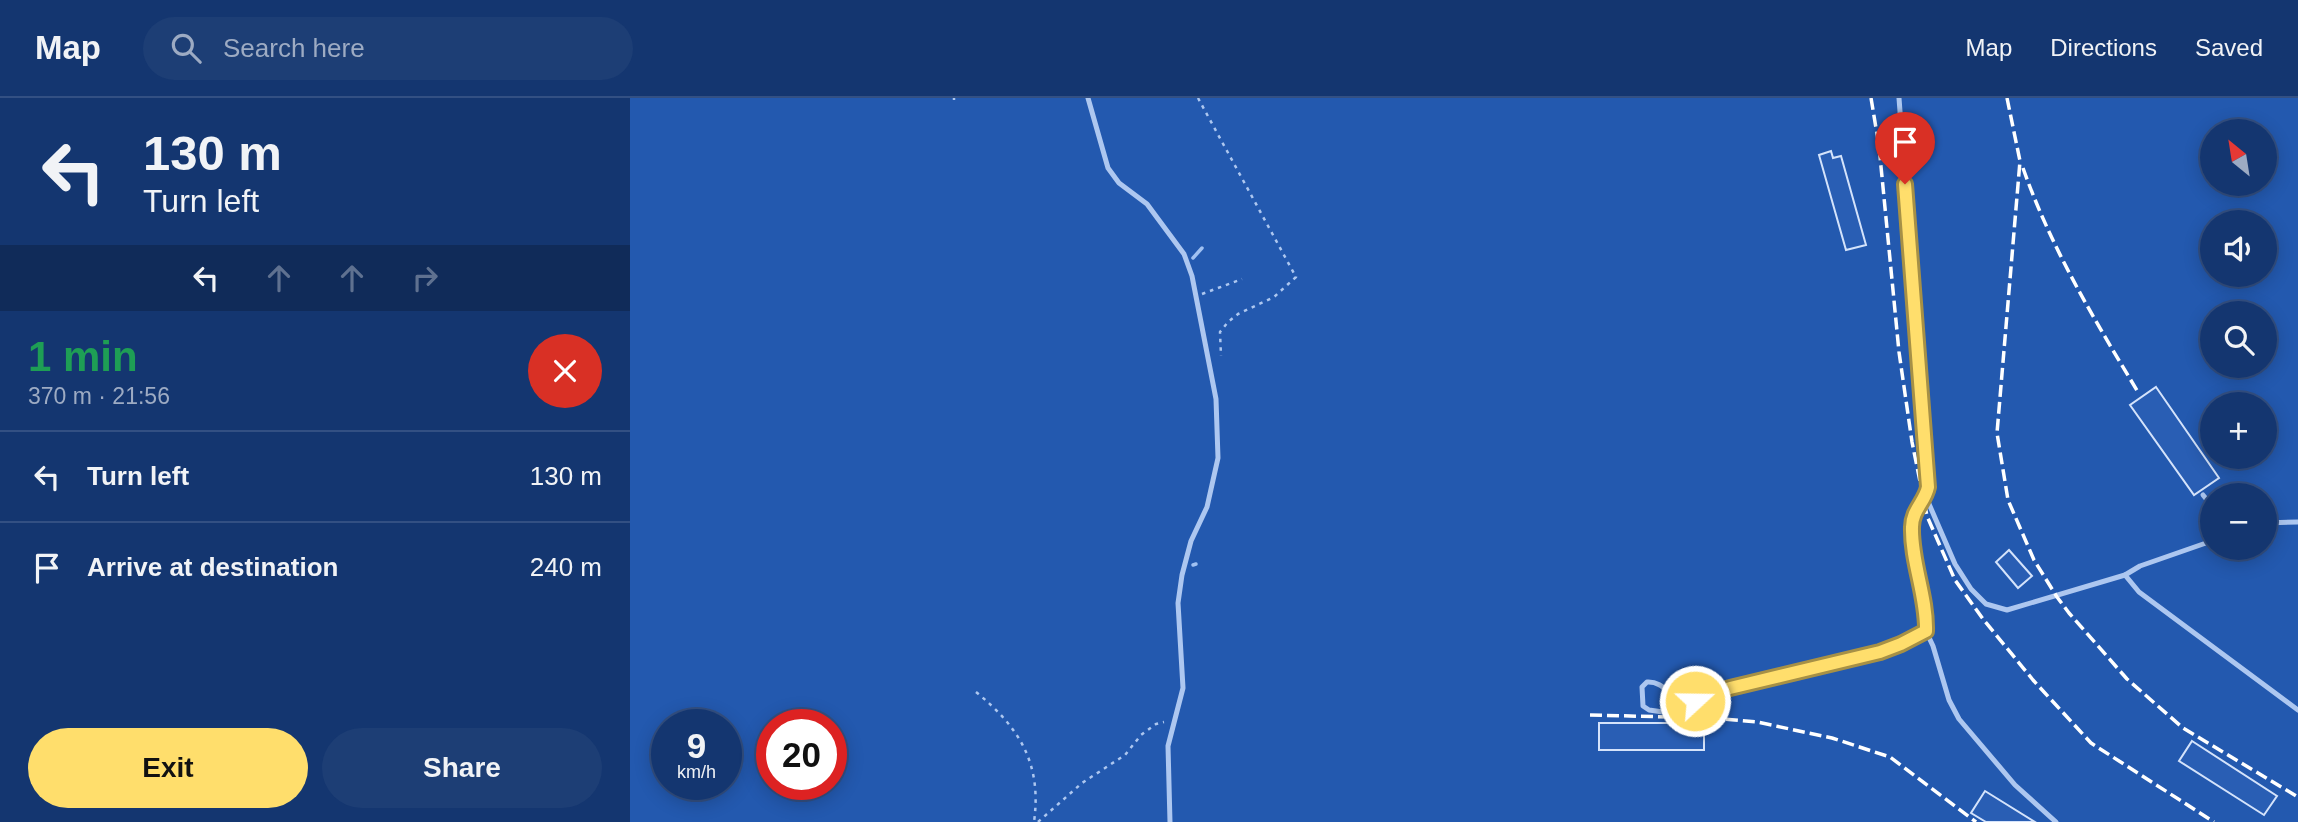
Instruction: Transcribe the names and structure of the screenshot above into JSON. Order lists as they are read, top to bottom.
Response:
{
  "north": "top left",
  "page": {
    "header": "Map",
    "search": "Search here",
    "nav": ["Map", "Directions", "Saved"],
    "turn": ["130 m", "Turn left"],
    "map_buttons": ["+", "−"],
    "heading": ["1 min", "370 m · 21:56"],
    "list": [
      {
        "name": "Turn left",
        "value": "130 m"
      },
      {
        "name": "Arrive at destination",
        "value": "240 m"
      }
    ],
    "speed": "9 km/h",
    "limit": "20",
    "buttons": ["Exit", "Share"]
  }
}
